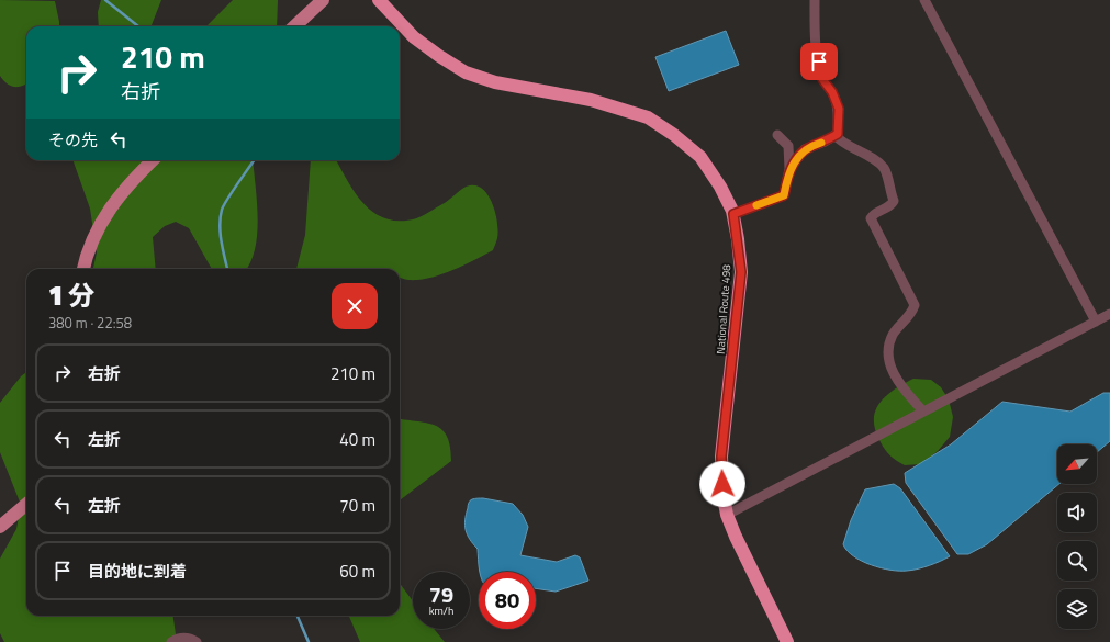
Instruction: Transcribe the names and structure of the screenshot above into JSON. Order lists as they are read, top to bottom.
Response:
{
  "streets": {
    "highway": ["National Route 498"]
  },
  "north": "bottom left",
  "page": {
    "turn": ["210 m", "右折"],
    "then": "その先",
    "heading": ["1 分", "380 m · 22:58"],
    "list": [
      {
        "name": "右折",
        "value": "210 m"
      },
      {
        "name": "左折",
        "value": "40 m"
      },
      {
        "name": "左折",
        "value": "70 m"
      },
      {
        "name": "目的地に到着",
        "value": "60 m"
      }
    ],
    "speed": "79 km/h",
    "limit": "80"
  }
}
